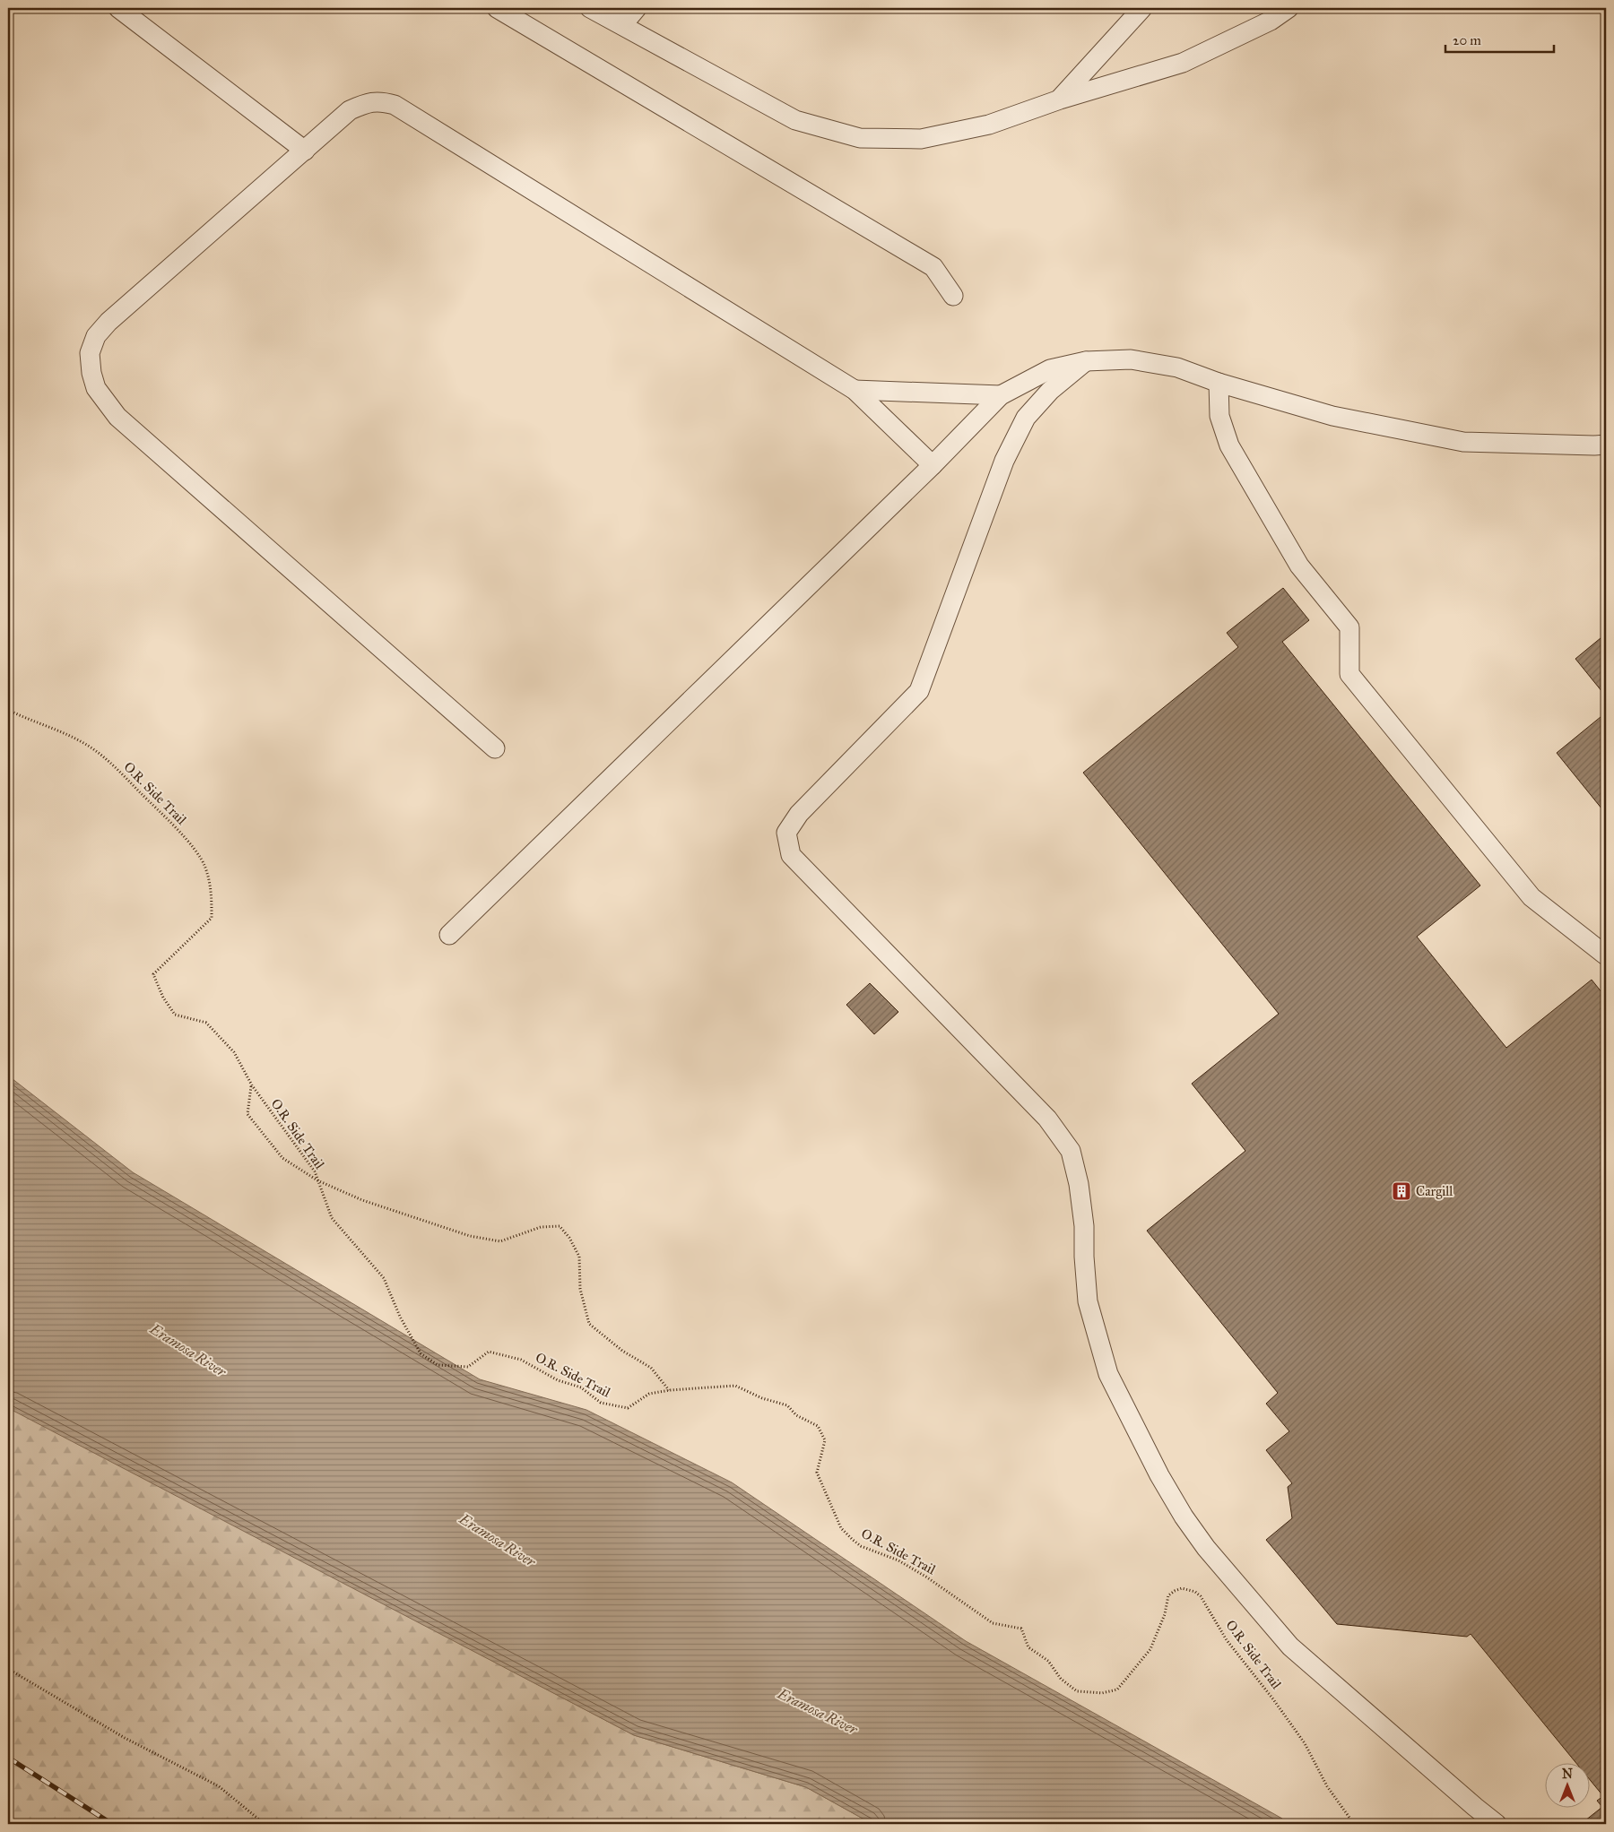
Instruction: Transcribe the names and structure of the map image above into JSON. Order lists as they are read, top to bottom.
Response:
{
  "streets": {
    "path": ["O.R. Side Trail"]
  },
  "water": ["Eramosa River"],
  "places": {
    "building": ["Cargill"]
  },
  "scale_bar": "20 m",
  "north": "top"
}
